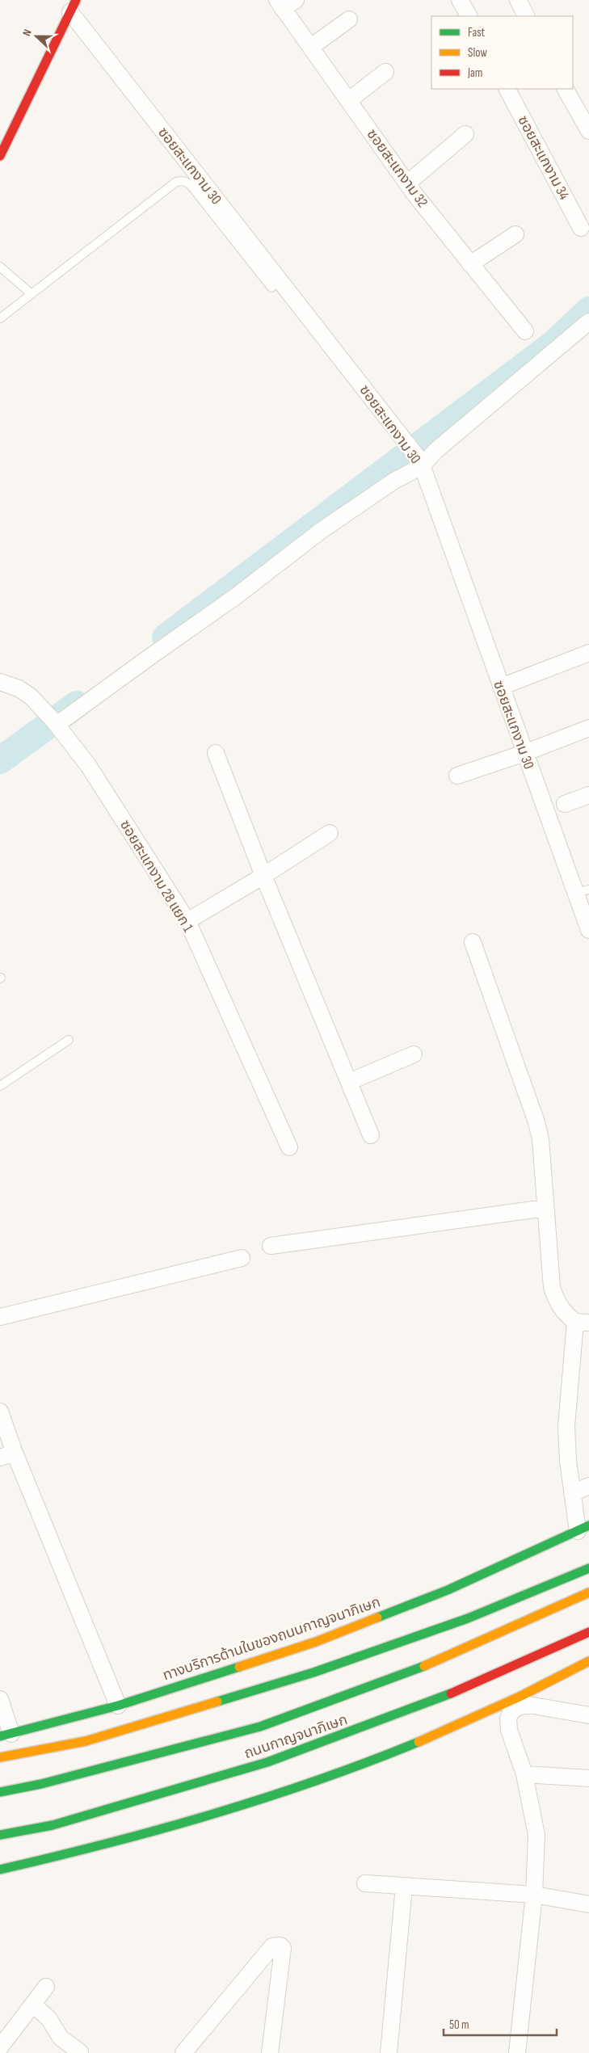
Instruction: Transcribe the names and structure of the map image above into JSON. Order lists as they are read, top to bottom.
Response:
{
  "streets": {
    "main road": ["ทางบริการด้านในของถนนกาญจนาภิเษก", "ถนนกาญจนาภิเษก"],
    "street": [
      "ซอยสะแกงาม 34",
      "ซอยสะแกงาม 30",
      "ซอยสะแกงาม 32",
      "ซอยสะแกงาม 28 แยก 1"
    ]
  },
  "legend": ["Fast", "Slow", "Jam"],
  "scale_bar": "50 m",
  "north": "left"
}
